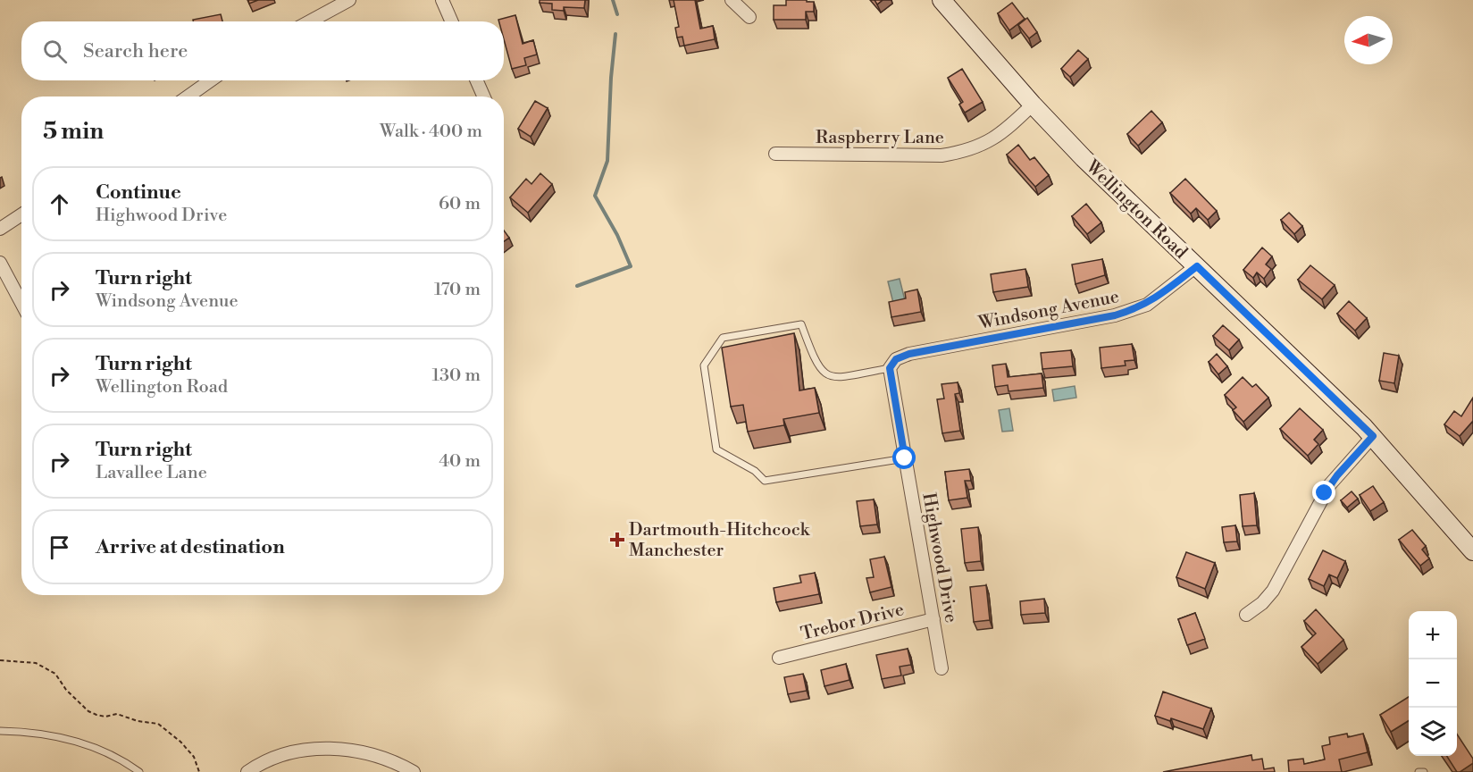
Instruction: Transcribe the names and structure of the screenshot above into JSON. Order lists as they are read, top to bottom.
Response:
{
  "streets": {
    "main road": ["Wellington Road"],
    "street": [
      "Raspberry Lane",
      "Windsong Avenue",
      "Highwood Drive",
      "Trebor Drive"
    ]
  },
  "crossings": [
    ["Raspberry Lane", "Wellington Road"],
    ["Wellington Road", "Windsong Avenue"],
    ["Windsong Avenue", "Highwood Drive"],
    ["Highwood Drive", "Trebor Drive"]
  ],
  "places": {
    "health": ["Dartmouth-Hitchcock Manchester"]
  },
  "north": "left",
  "page": {
    "search": "Search here",
    "heading": ["5 min", "Walk · 400 m"],
    "list": [
      ["Continue", "Highwood Drive", "60 m"],
      ["Turn right", "Windsong Avenue", "170 m"],
      ["Turn right", "Wellington Road", "130 m"],
      ["Turn right", "Lavallee Lane", "40 m"],
      "Arrive at destination"
    ],
    "map_buttons": ["+", "−"]
  }
}
